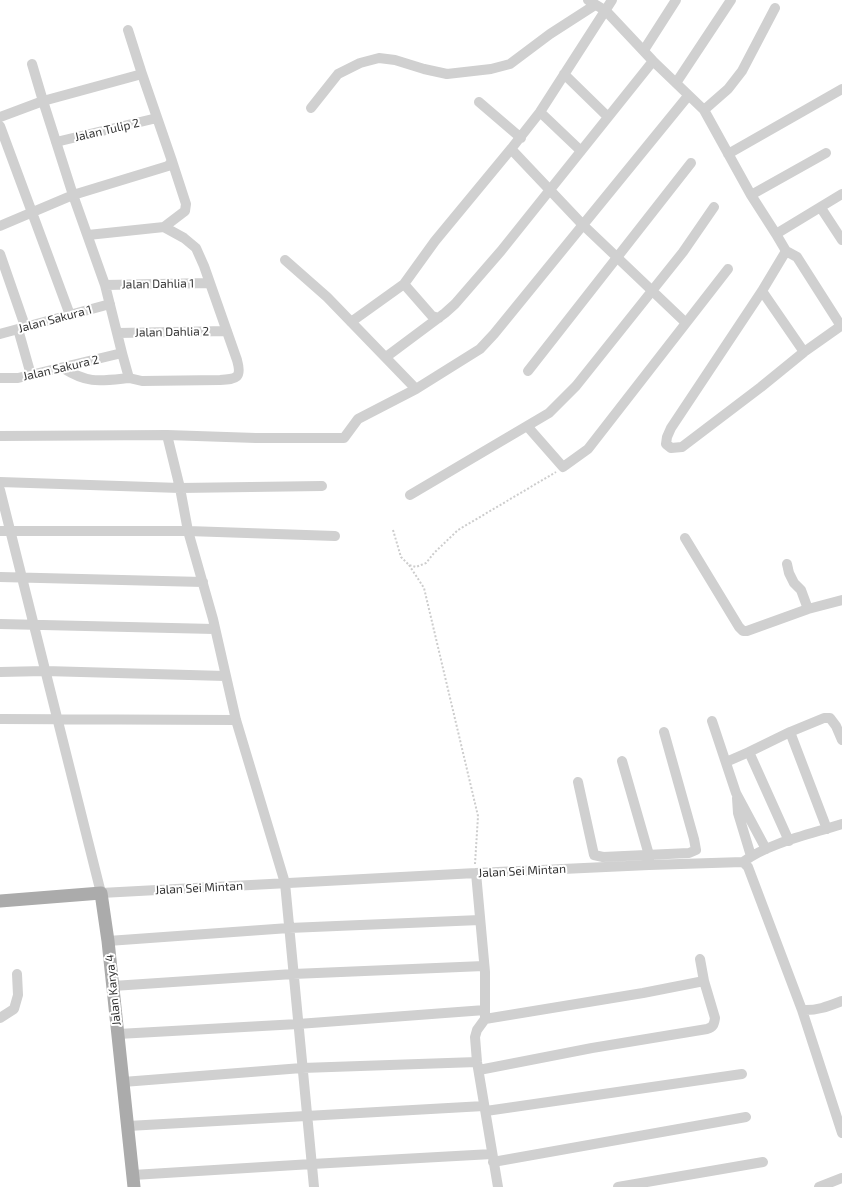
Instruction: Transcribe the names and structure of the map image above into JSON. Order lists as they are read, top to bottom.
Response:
{
  "streets": {
    "main road": ["Jalan Karya 4"],
    "street": [
      "Jalan Tulip 2",
      "Jalan Dahlia 1",
      "Jalan Sakura 1",
      "Jalan Dahlia 2",
      "Jalan Sakura 2",
      "Jalan Sei Mintan"
    ]
  },
  "crossings": [
    ["Jalan Sei Mintan", "Jalan Karya 4"]
  ]
}
